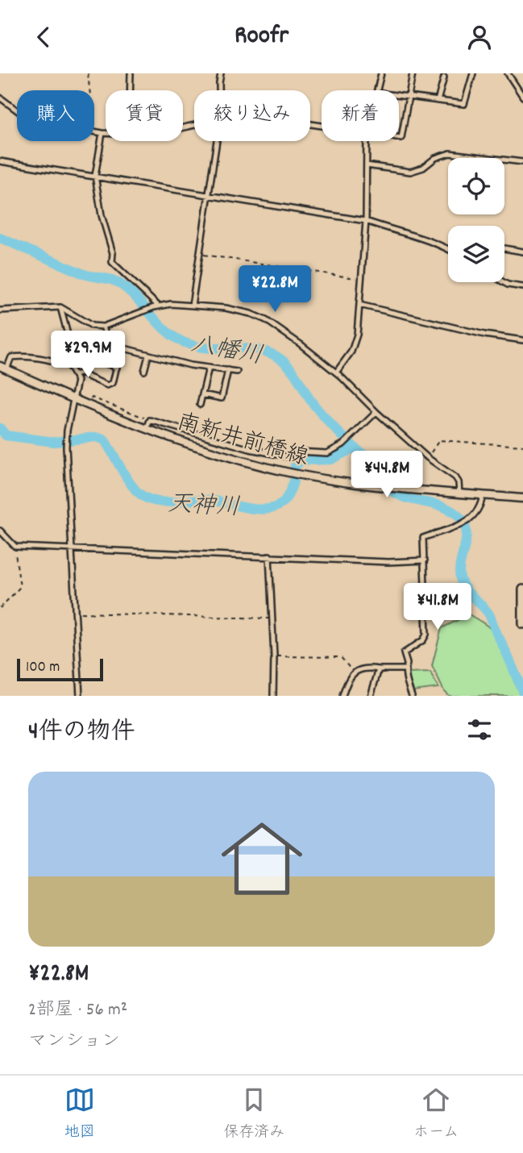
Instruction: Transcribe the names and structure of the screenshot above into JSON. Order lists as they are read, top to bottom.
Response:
{
  "streets": {
    "main road": ["南新井前橋線"]
  },
  "water": ["八幡川", "天神川"],
  "scale_bar": "100 m",
  "page": {
    "header": "Roofr",
    "chip": [
      "購入",
      "賃貸",
      "絞り込み",
      "新着"
    ],
    "price": [
      "¥22.8M",
      "¥29.9M",
      "¥44.8M",
      "¥41.8M"
    ],
    "scale": "100 m",
    "heading": "4件の物件",
    "list": [
      {
        "name": "¥22.8M",
        "note": "2部屋 · 56 m² · マンション"
      }
    ],
    "tabs": ["地図", "保存済み", "ホーム"]
  }
}
